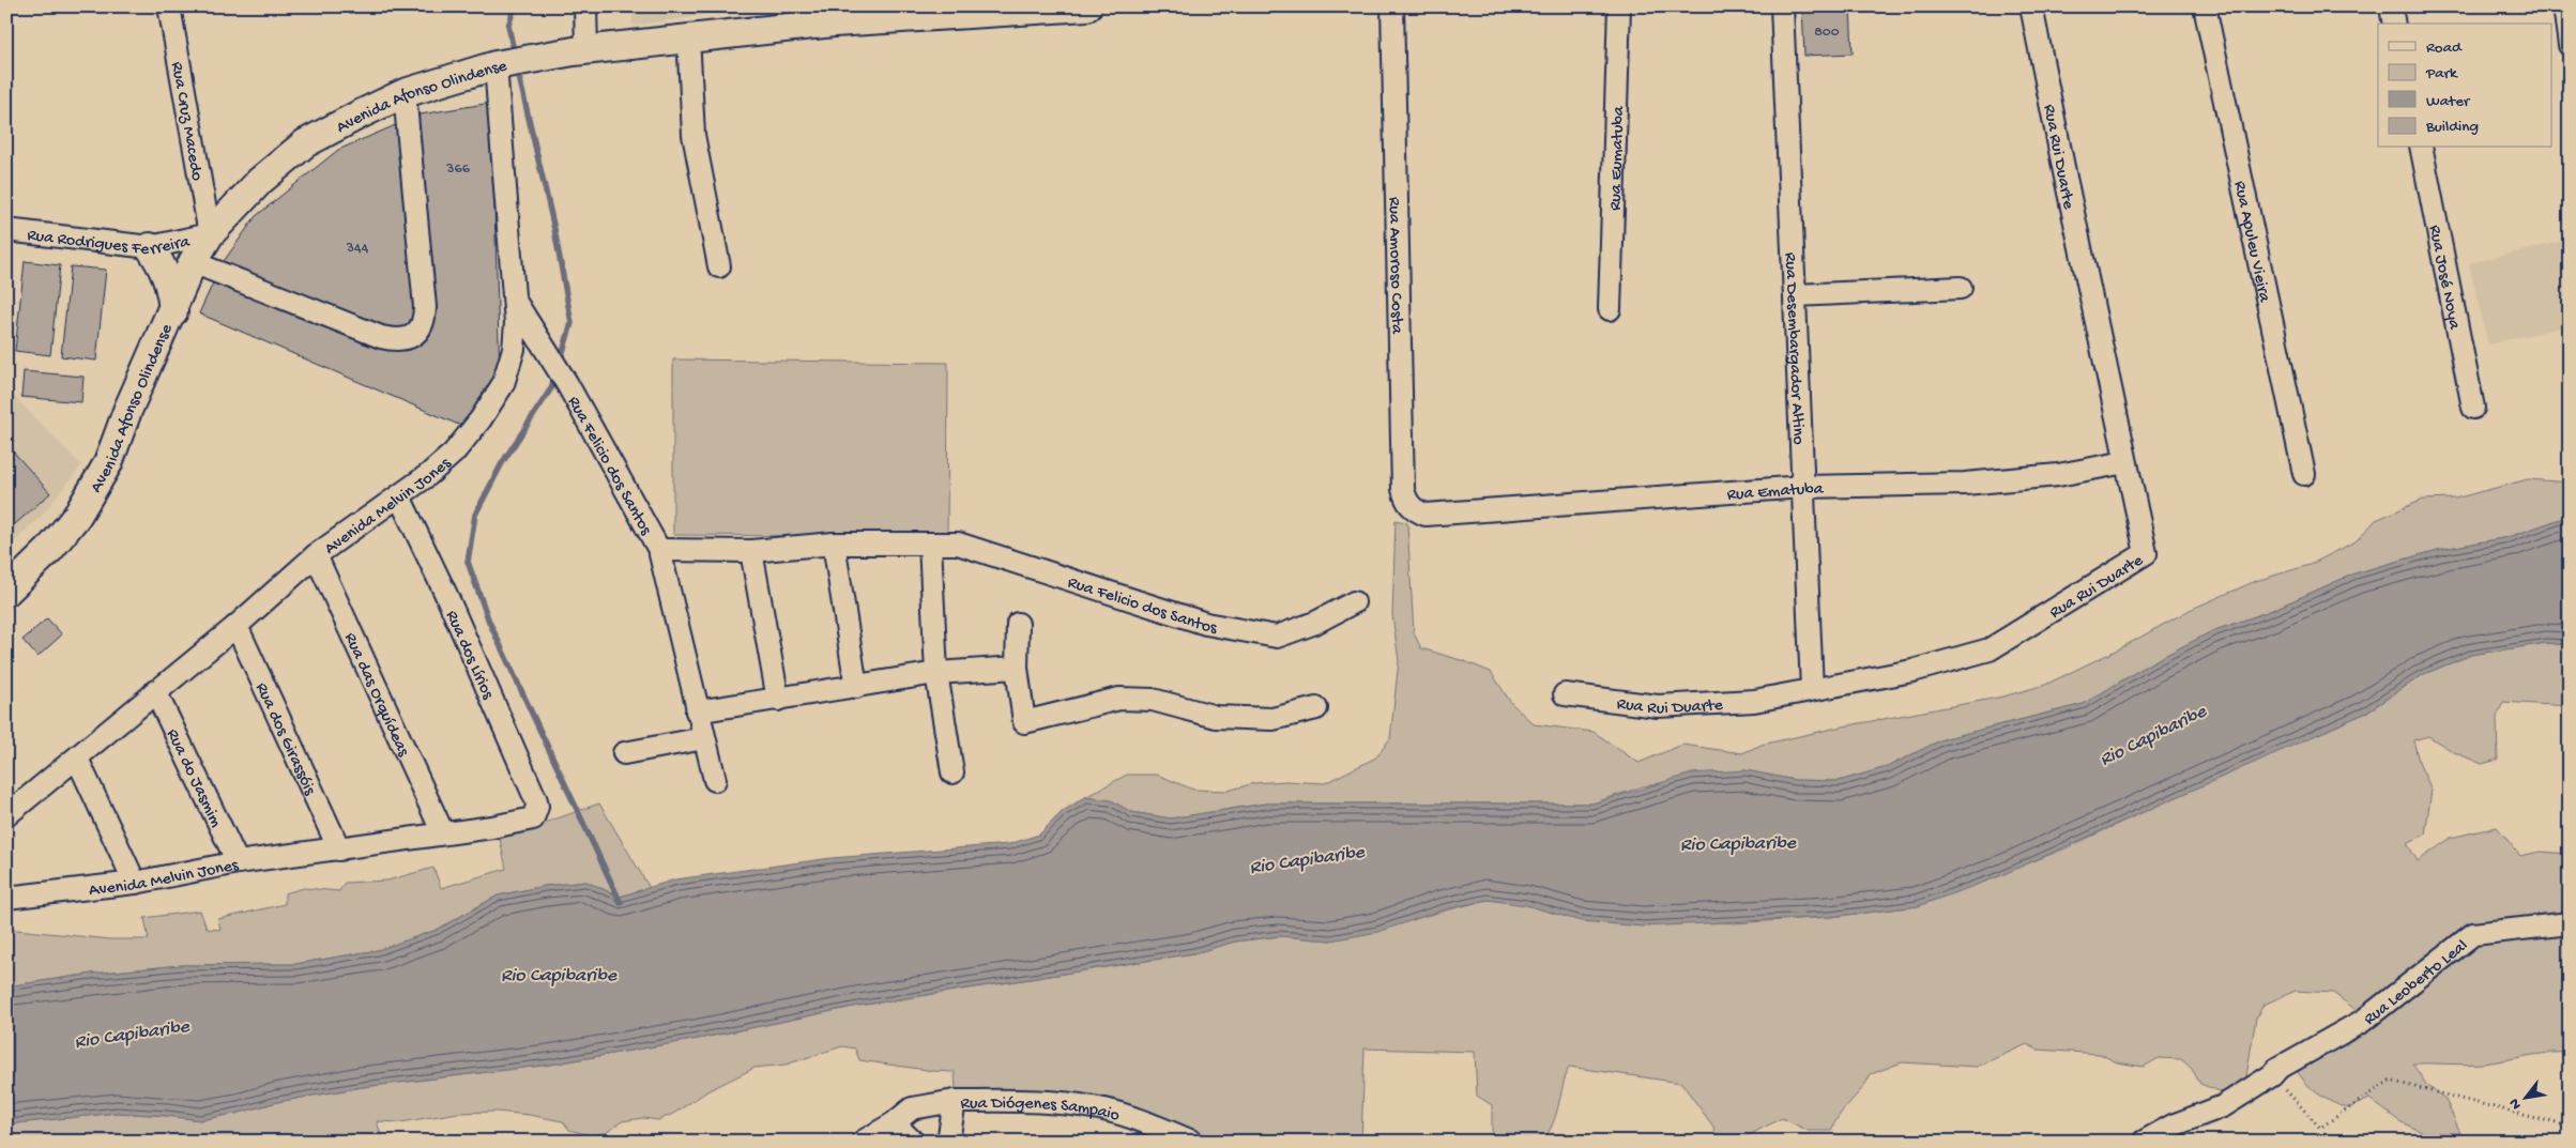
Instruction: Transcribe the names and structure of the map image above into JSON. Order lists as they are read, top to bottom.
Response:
{
  "streets": {
    "main road": ["Avenida Afonso Olindense"],
    "street": [
      "Rua Cruz Macedo",
      "Rua Rui Duarte",
      "Rua Eumatuba",
      "Rua Rodrigues Ferreira",
      "Rua Apuleu Vieira",
      "Rua Amoroso Costa",
      "Rua José Noya",
      "Rua Desembargador Altino",
      "Rua Felicio dos Santos",
      "Rua Ematuba",
      "Avenida Melvin Jones",
      "Rua dos Lírios",
      "Rua das Orquídeas",
      "Rua dos Girassóis",
      "Rua do Jasmim",
      "Rua Leoberto Leal",
      "Rua Diógenes Sampaio"
    ]
  },
  "crossings": [
    ["Avenida Afonso Olindense", "Rua Cruz Macedo"],
    ["Avenida Afonso Olindense", "Rua Rodrigues Ferreira"],
    ["Avenida Afonso Olindense", "Avenida Melvin Jones"],
    ["Rua Cruz Macedo", "Rua Rodrigues Ferreira"],
    ["Rua Rui Duarte", "Rua Desembargador Altino"],
    ["Rua Rui Duarte", "Rua Ematuba"],
    ["Rua Amoroso Costa", "Rua Ematuba"],
    ["Rua Desembargador Altino", "Rua Ematuba"],
    ["Rua Felicio dos Santos", "Avenida Melvin Jones"],
    ["Avenida Melvin Jones", "Rua dos Lírios"],
    ["Avenida Melvin Jones", "Rua das Orquídeas"],
    ["Avenida Melvin Jones", "Rua dos Girassóis"],
    ["Avenida Melvin Jones", "Rua do Jasmim"]
  ],
  "water": ["Rio Capibaribe"],
  "house_numbers": ["800", "366", "344"],
  "legend": [
    "Road",
    "Park",
    "Water",
    "Building"
  ],
  "north": "bottom left"
}
